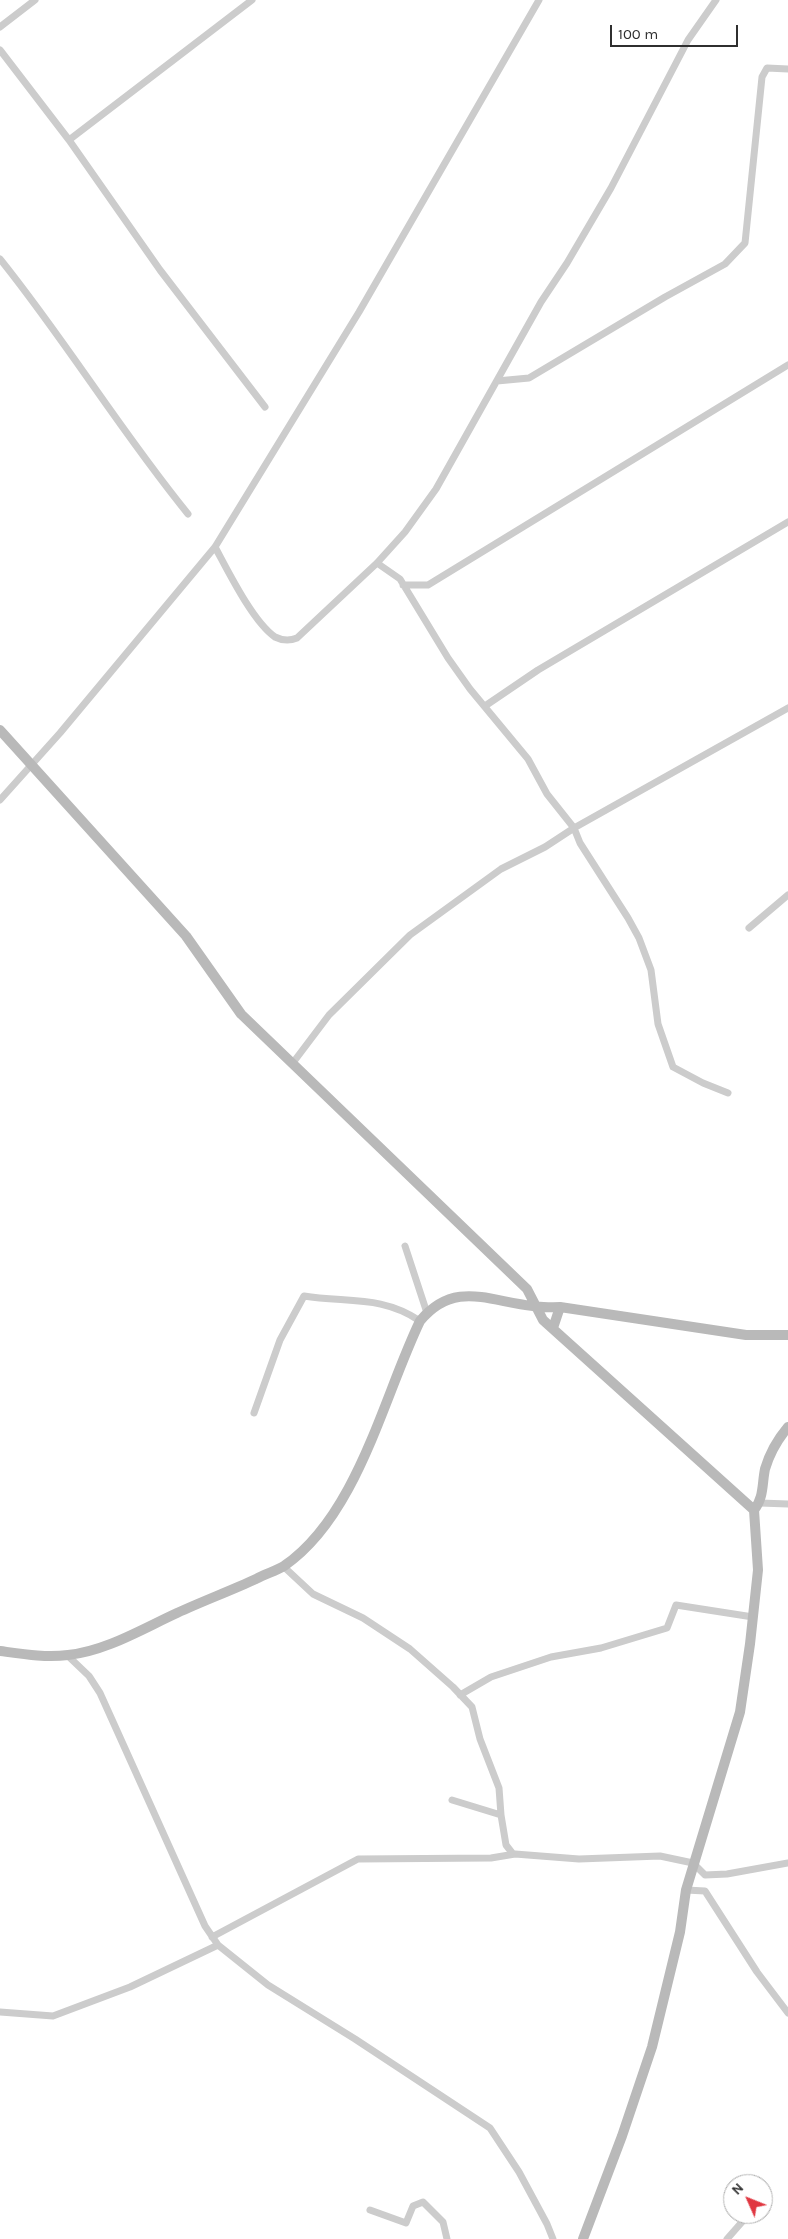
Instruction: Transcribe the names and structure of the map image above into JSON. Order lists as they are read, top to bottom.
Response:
{
  "scale_bar": "100 m",
  "north": "top left"
}
